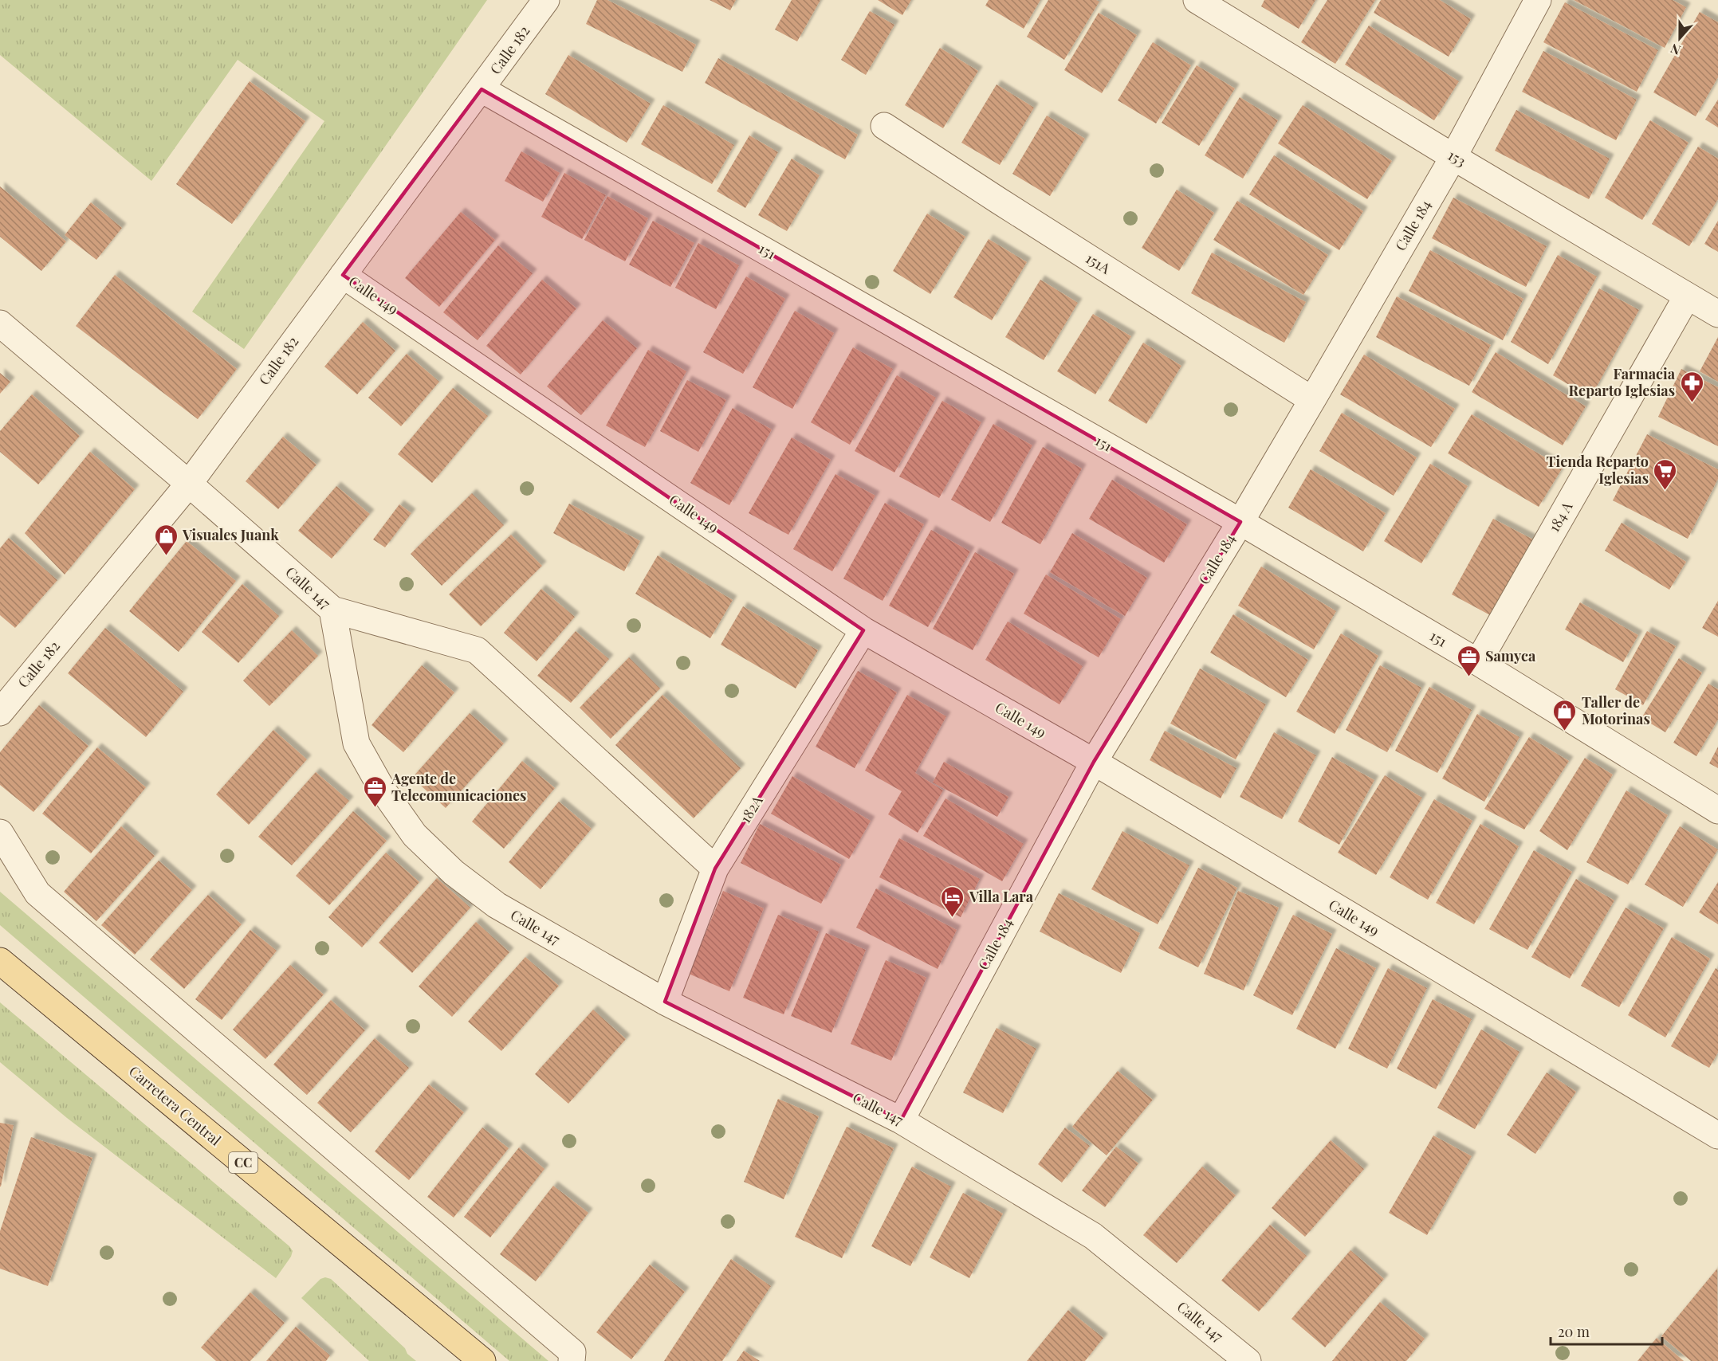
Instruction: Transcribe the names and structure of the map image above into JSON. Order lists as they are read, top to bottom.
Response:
{
  "streets": {
    "main road": ["Carretera Central", "CC"],
    "street": [
      "Calle 182",
      "153",
      "Calle 184",
      "151",
      "151A",
      "Calle 149",
      "184 A",
      "Calle 147",
      "182А"
    ]
  },
  "crossings": [
    ["Calle 182", "151"],
    ["Calle 182", "Calle 149"],
    ["Calle 182", "Calle 147"],
    ["153", "Calle 184"],
    ["153", "184 A"],
    ["Calle 184", "151"],
    ["Calle 184", "151A"],
    ["Calle 184", "Calle 149"],
    ["Calle 184", "Calle 147"],
    ["151", "184 A"],
    ["Calle 149", "182А"],
    ["Calle 147", "182А"]
  ],
  "places": {
    "pharmacy": ["Farmacia Reparto Iglesias"],
    "supermarket": ["Tienda Reparto Iglesias"],
    "shop": ["Visuales Juank", "Taller de Motorinas"],
    "office": ["Samyca", "Agente de Telecomunicaciones"],
    "hotel": ["Villa Lara"]
  },
  "scale_bar": "20 m",
  "north": "bottom"
}
